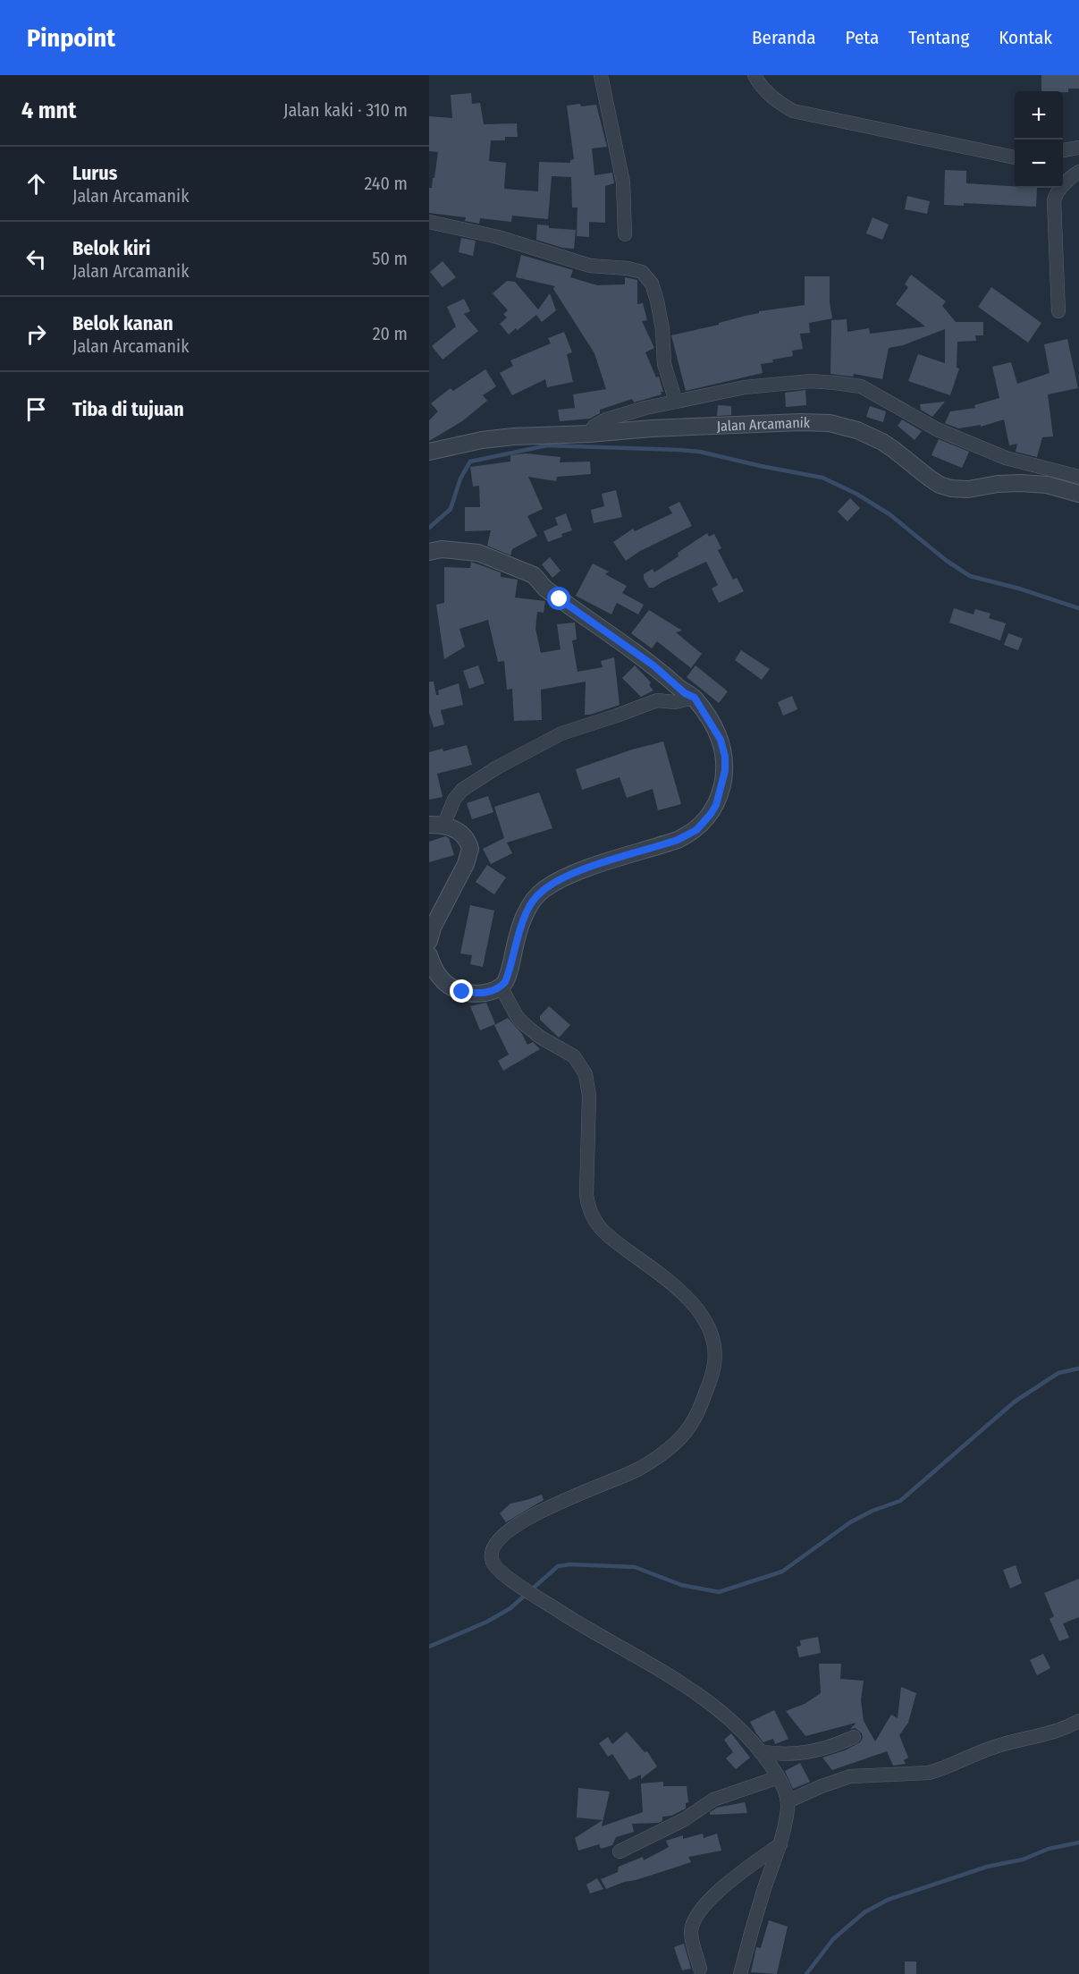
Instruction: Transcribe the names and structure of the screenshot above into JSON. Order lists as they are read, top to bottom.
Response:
{
  "streets": {
    "street": ["Jalan Arcamanik"]
  },
  "page": {
    "header": "Pinpoint",
    "nav": [
      "Beranda",
      "Peta",
      "Tentang",
      "Kontak"
    ],
    "heading": ["4 mnt", "Jalan kaki · 310 m"],
    "map_buttons": ["+", "−"],
    "list": [
      ["Lurus", "Jalan Arcamanik", "240 m"],
      ["Belok kiri", "Jalan Arcamanik", "50 m"],
      ["Belok kanan", "Jalan Arcamanik", "20 m"],
      "Tiba di tujuan"
    ]
  }
}
